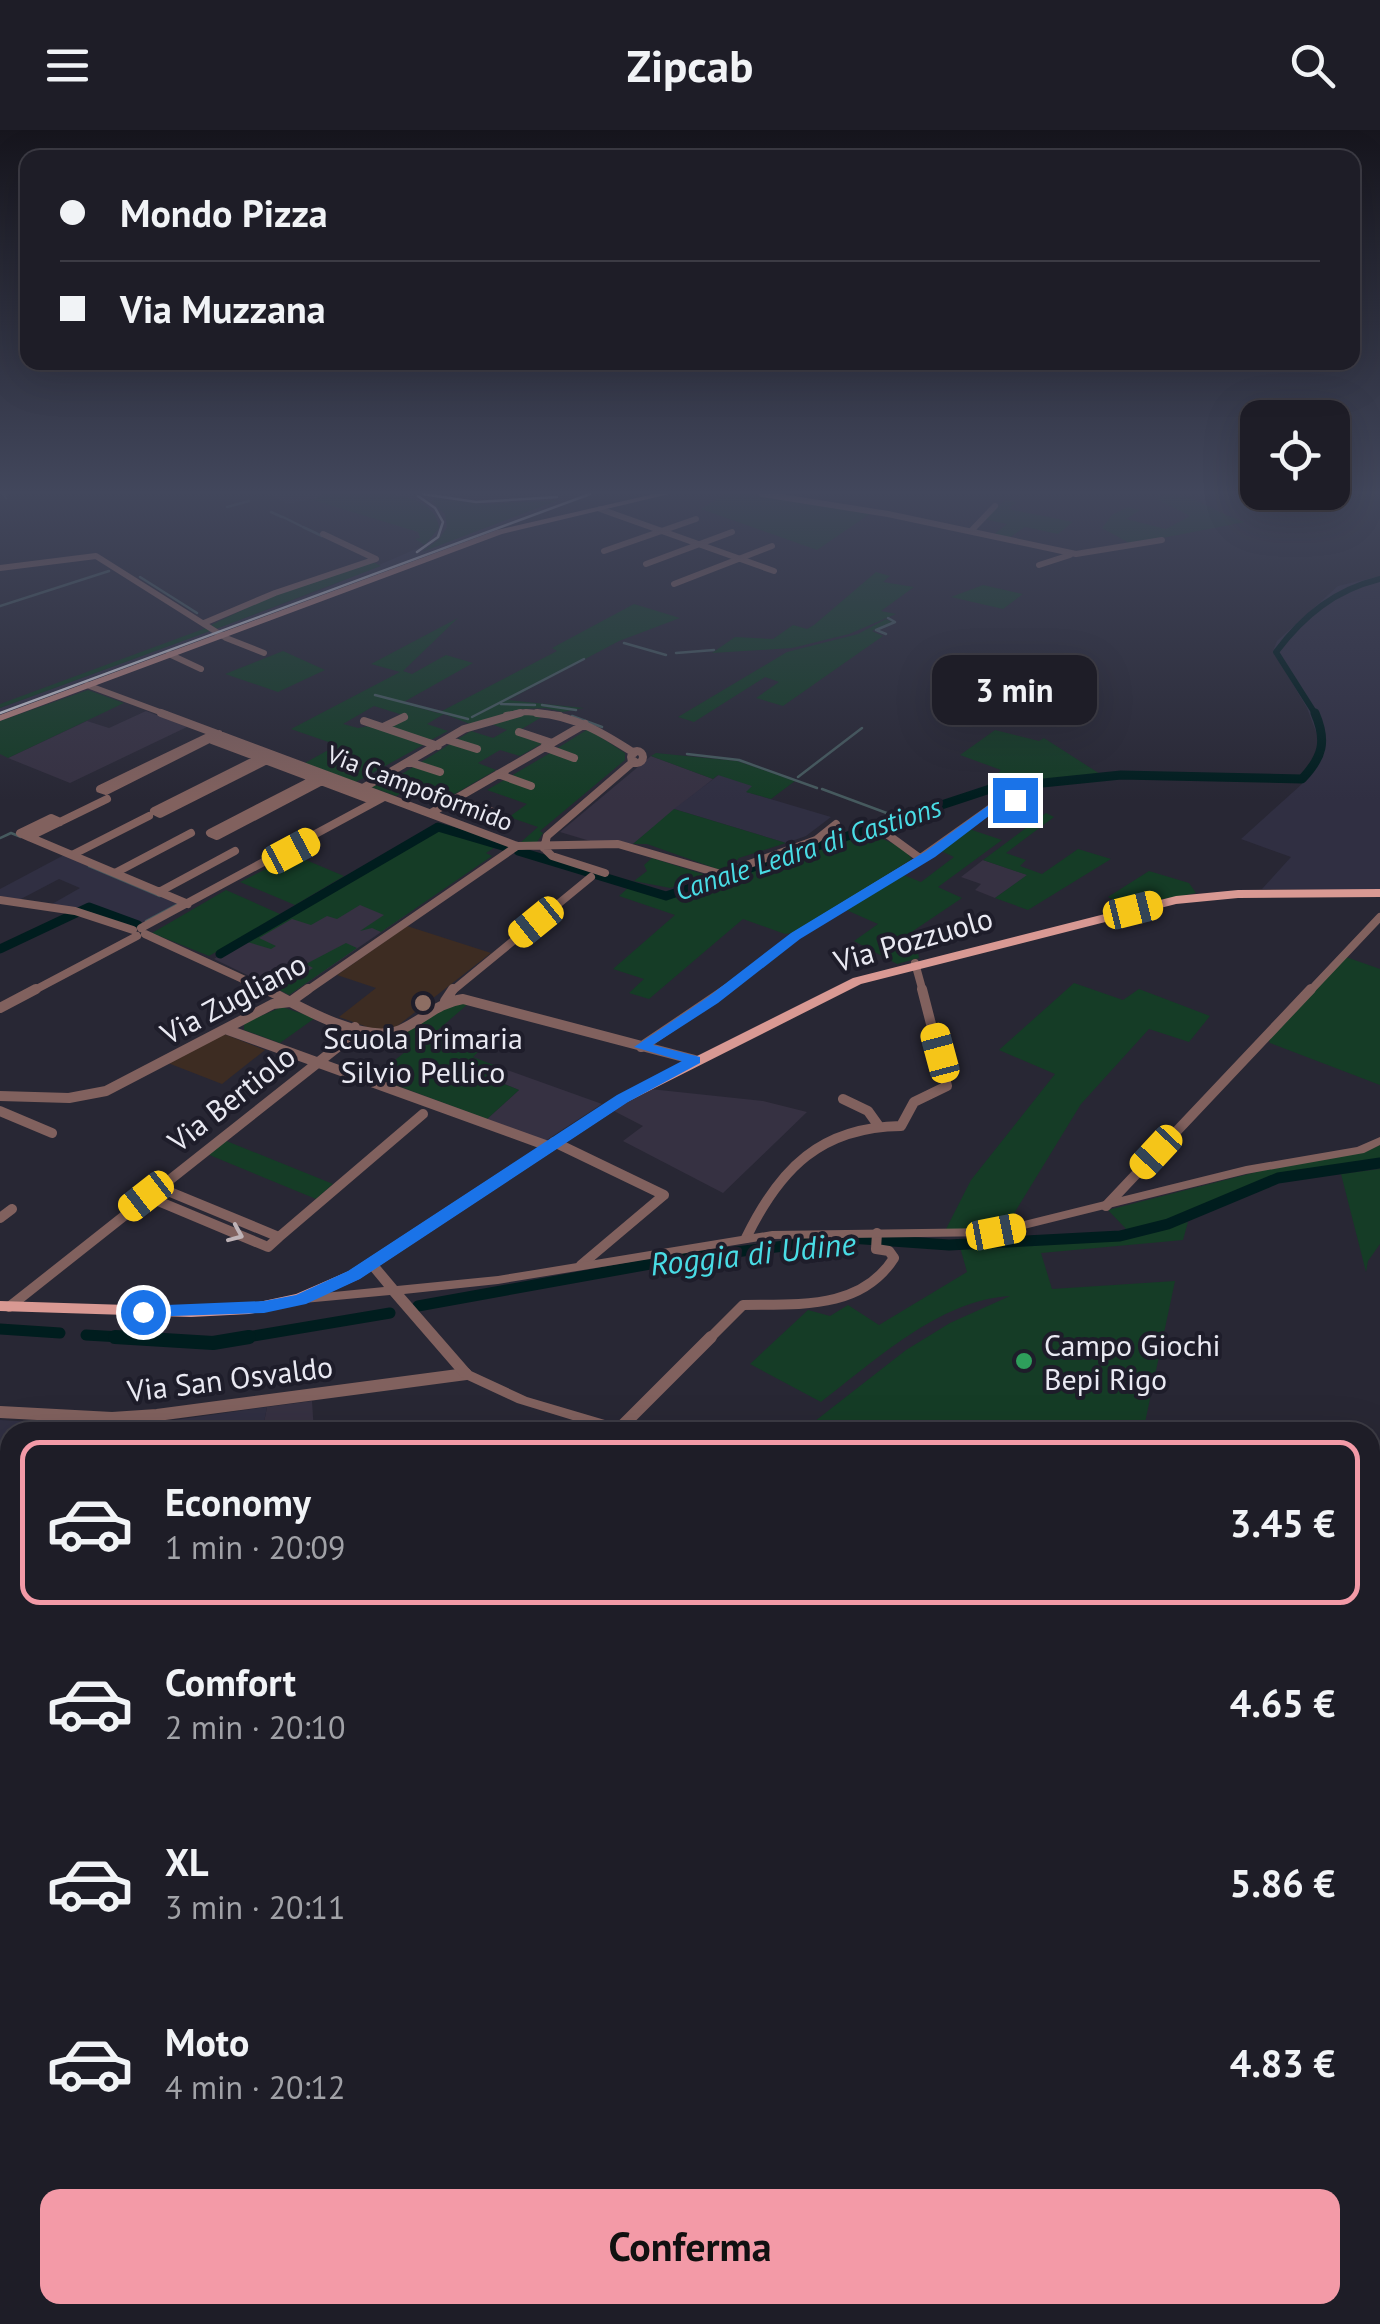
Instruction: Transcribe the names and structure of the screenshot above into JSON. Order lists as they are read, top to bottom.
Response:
{
  "streets": {
    "main road": ["Via Pozzuolo"],
    "street": [
      "Via Campoformido",
      "Via Zugliano",
      "Via Bertiolo",
      "Via San Osvaldo"
    ]
  },
  "crossings": [
    ["Via Campoformido", "Via Zugliano"],
    ["Via Pozzuolo", "Via Bertiolo"]
  ],
  "water": ["Canale Ledra di Castions", "Roggia di Udine"],
  "places": ["Scuola Primaria Silvio Pellico", "Campo Giochi Bepi Rigo"],
  "page": {
    "header": "Zipcab",
    "banner": ["Mondo Pizza", "Via Muzzana"],
    "bubble": "3 min",
    "list": [
      {
        "name": "Economy",
        "note": "1 min · 20:09",
        "value": "3.45 €"
      },
      {
        "name": "Comfort",
        "note": "2 min · 20:10",
        "value": "4.65 €"
      },
      {
        "name": "XL",
        "note": "3 min · 20:11",
        "value": "5.86 €"
      },
      {
        "name": "Moto",
        "note": "4 min · 20:12",
        "value": "4.83 €"
      }
    ],
    "buttons": "Conferma"
  }
}
